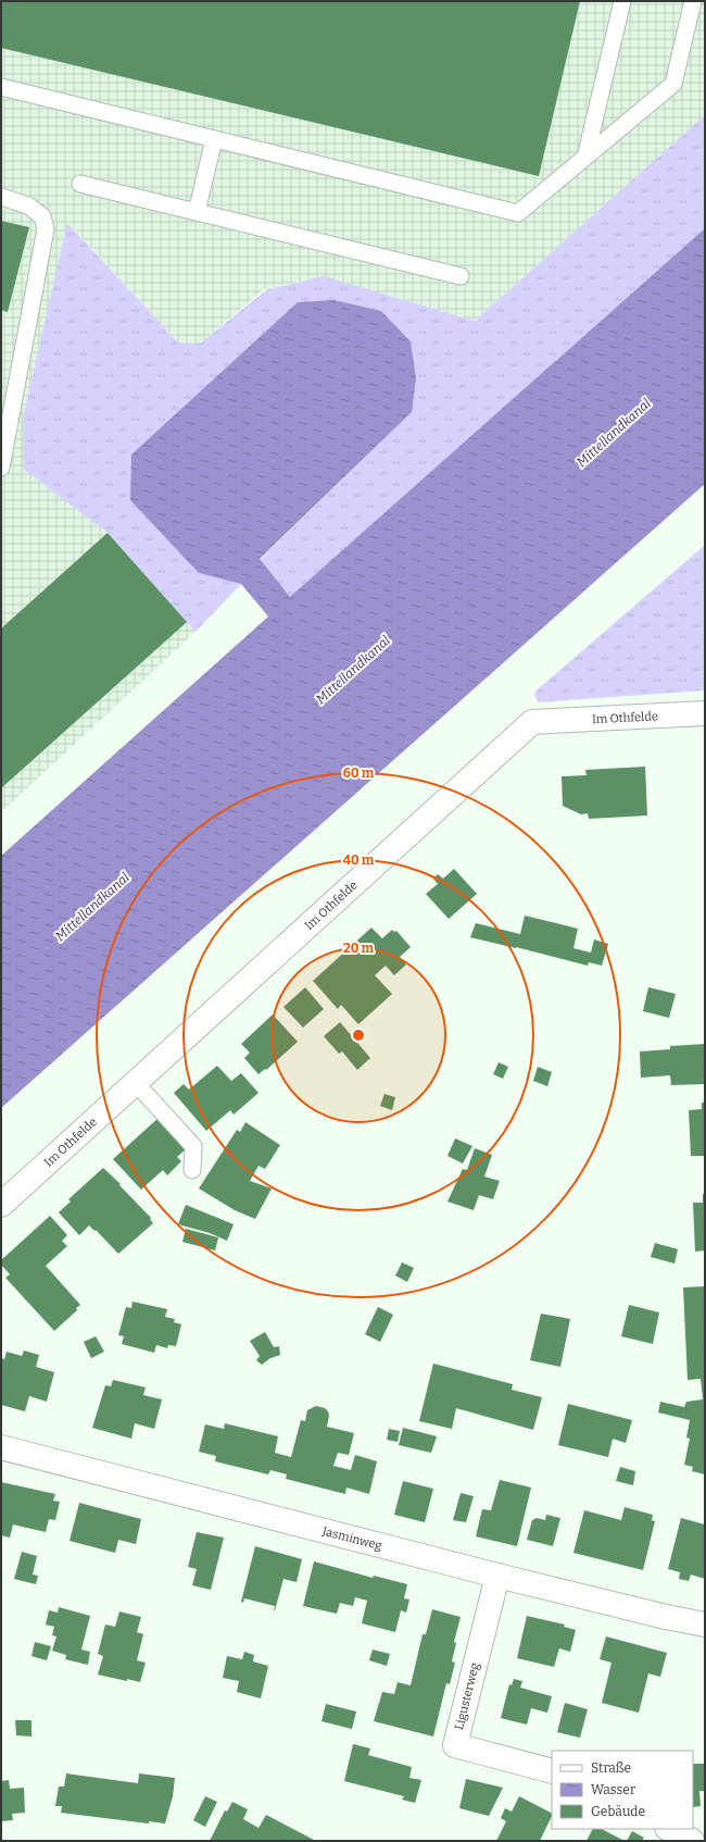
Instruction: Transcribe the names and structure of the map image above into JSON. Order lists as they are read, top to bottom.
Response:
{
  "streets": {
    "street": ["Im Othfelde", "Jasminweg", "Ligusterweg"]
  },
  "crossings": [
    ["Jasminweg", "Ligusterweg"]
  ],
  "water": ["Mittellandkanal"],
  "legend": ["Straße", "Wasser", "Gebäude"],
  "rings": ["60 m", "40 m", "20 m"]
}
